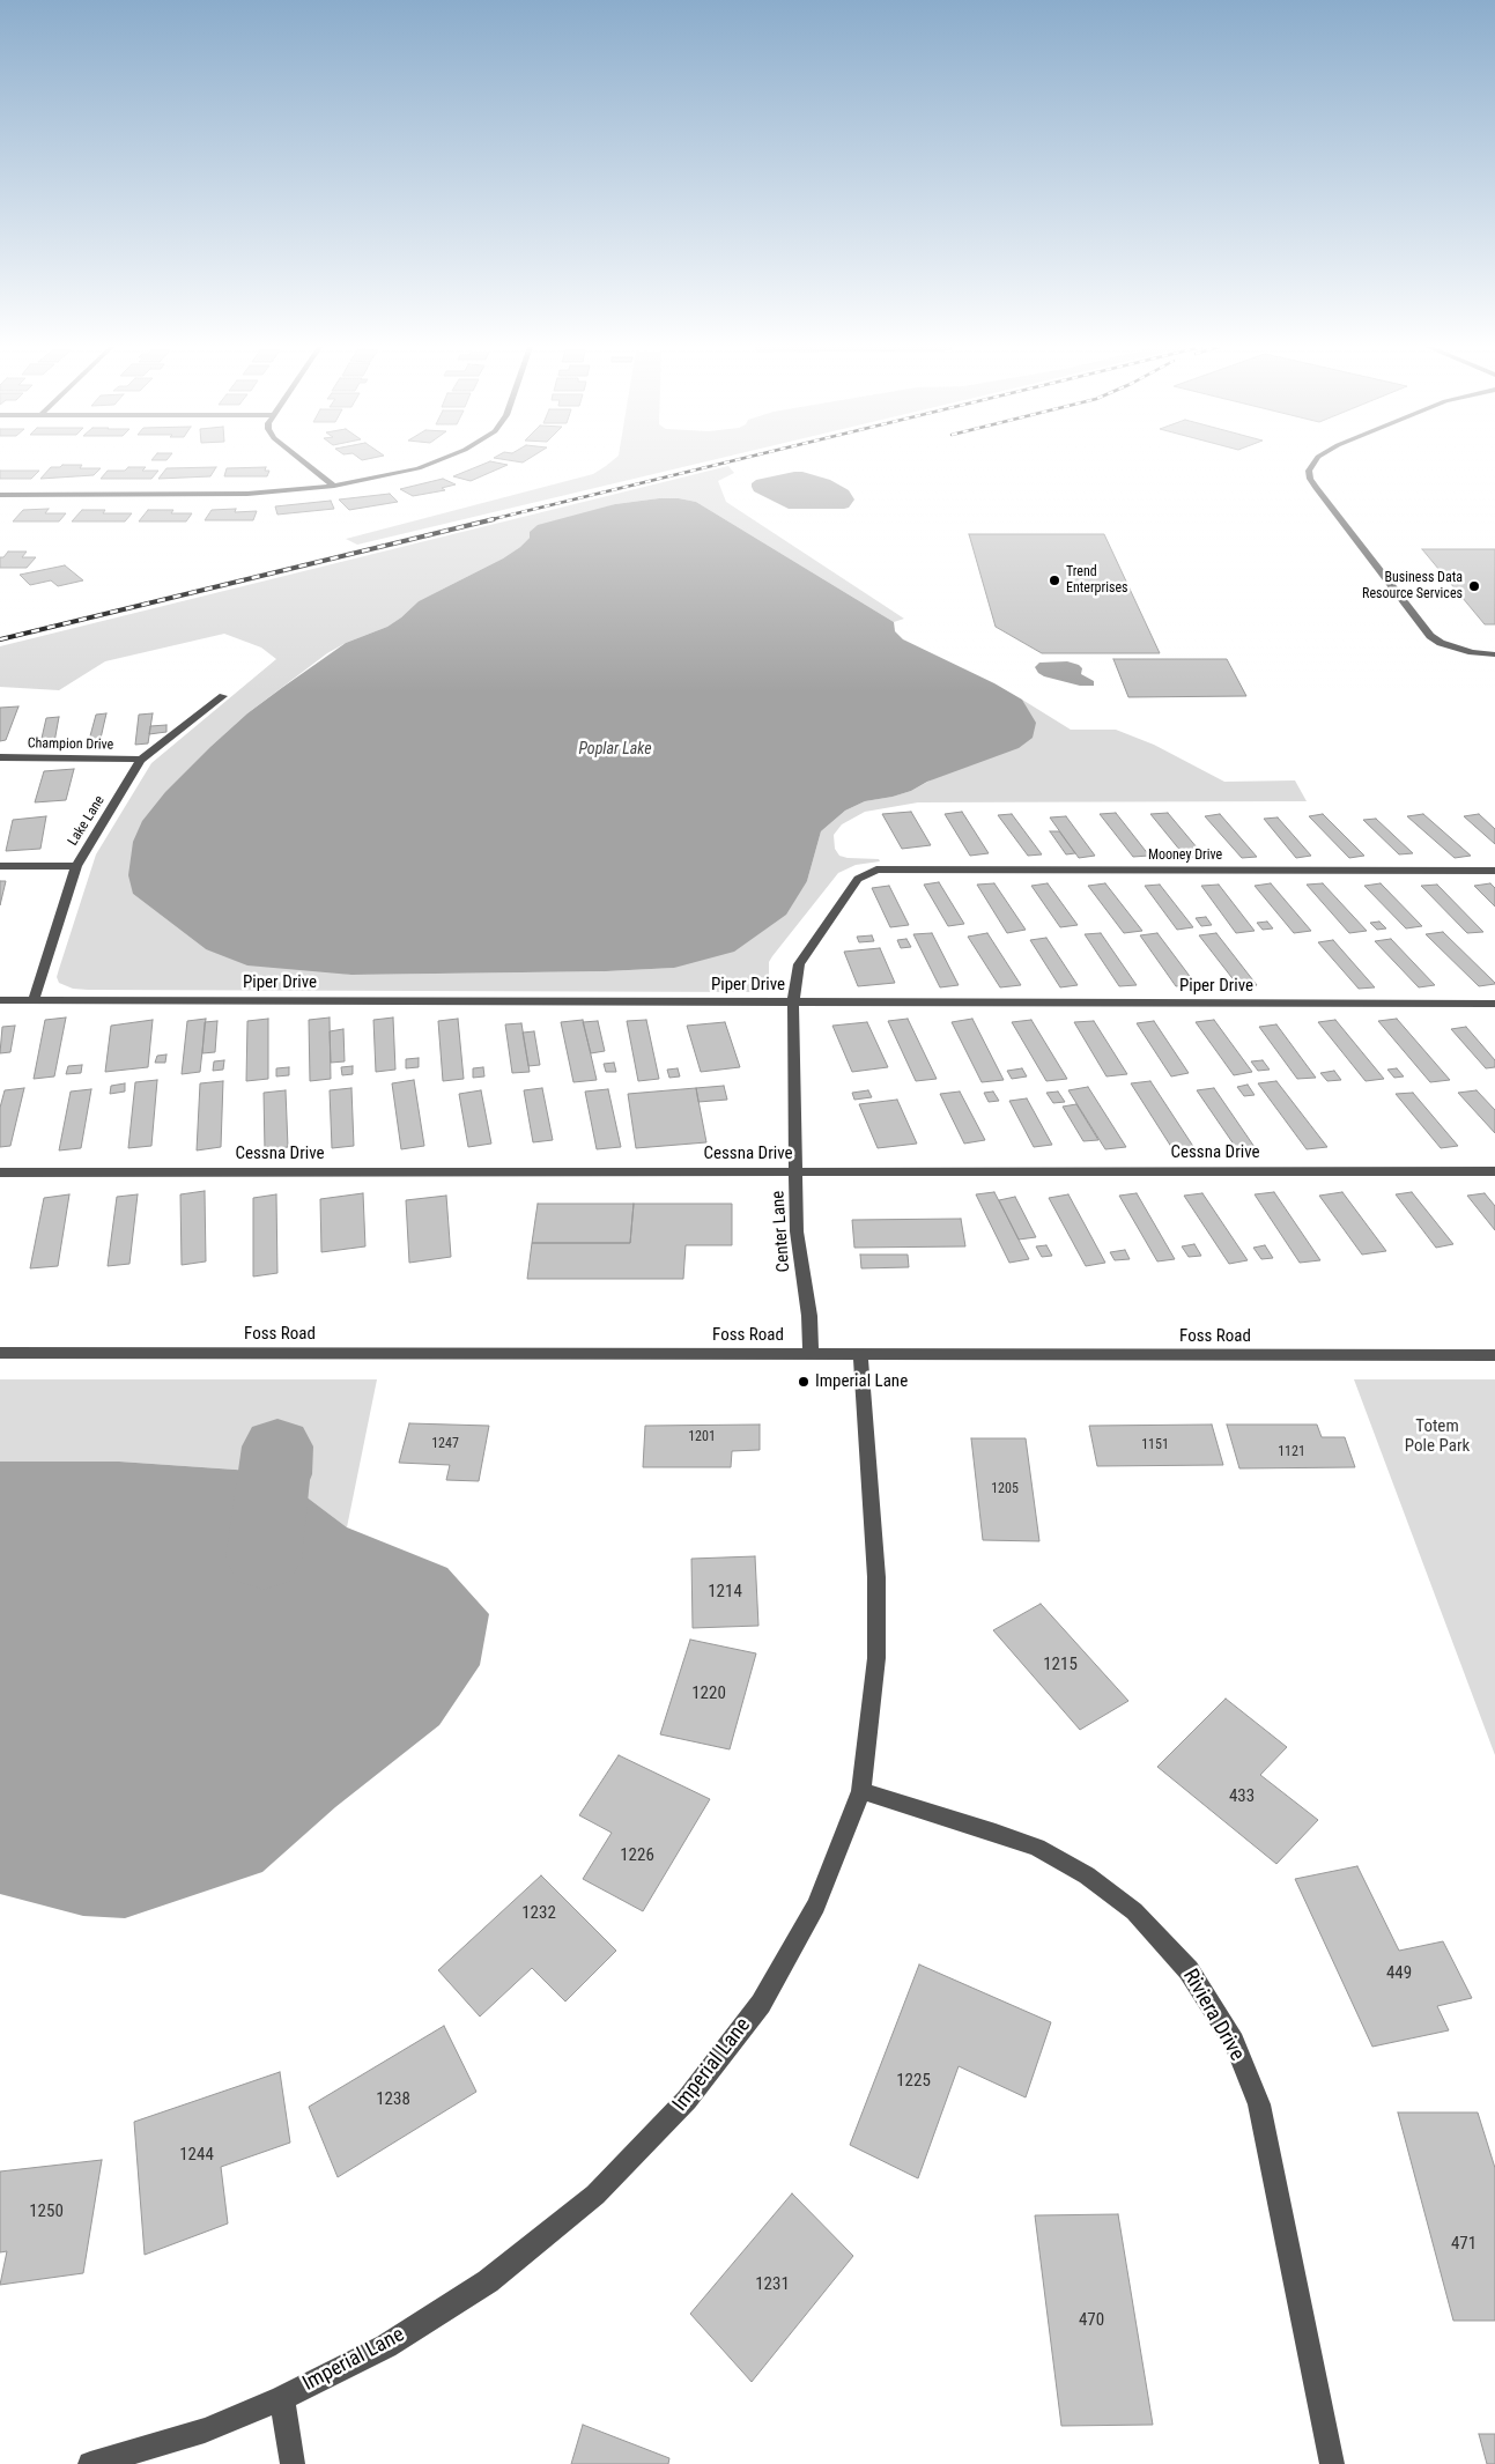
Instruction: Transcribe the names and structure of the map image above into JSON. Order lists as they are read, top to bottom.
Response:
{
  "streets": {
    "street": [
      "Champion Drive",
      "Lake Lane",
      "Mooney Drive",
      "Piper Drive",
      "Cessna Drive",
      "Center Lane",
      "Foss Road",
      "Riviera Drive",
      "Imperial Lane"
    ]
  },
  "crossings": [
    ["Champion Drive", "Lake Lane"],
    ["Lake Lane", "Piper Drive"],
    ["Mooney Drive", "Center Lane"],
    ["Piper Drive", "Center Lane"],
    ["Cessna Drive", "Center Lane"],
    ["Center Lane", "Foss Road"],
    ["Foss Road", "Imperial Lane"],
    ["Riviera Drive", "Imperial Lane"]
  ],
  "water": ["Poplar Lake"],
  "parks": ["Totem Pole Park"],
  "places": ["Trend Enterprises", "Business Data Resource Services", "Imperial Lane"],
  "house_numbers": [
    "1201",
    "1247",
    "1151",
    "1121",
    "1205",
    "1214",
    "1215",
    "1220",
    "433",
    "1226",
    "1232",
    "449",
    "1225",
    "1238",
    "1244",
    "1250",
    "471",
    "1231",
    "470"
  ]
}
